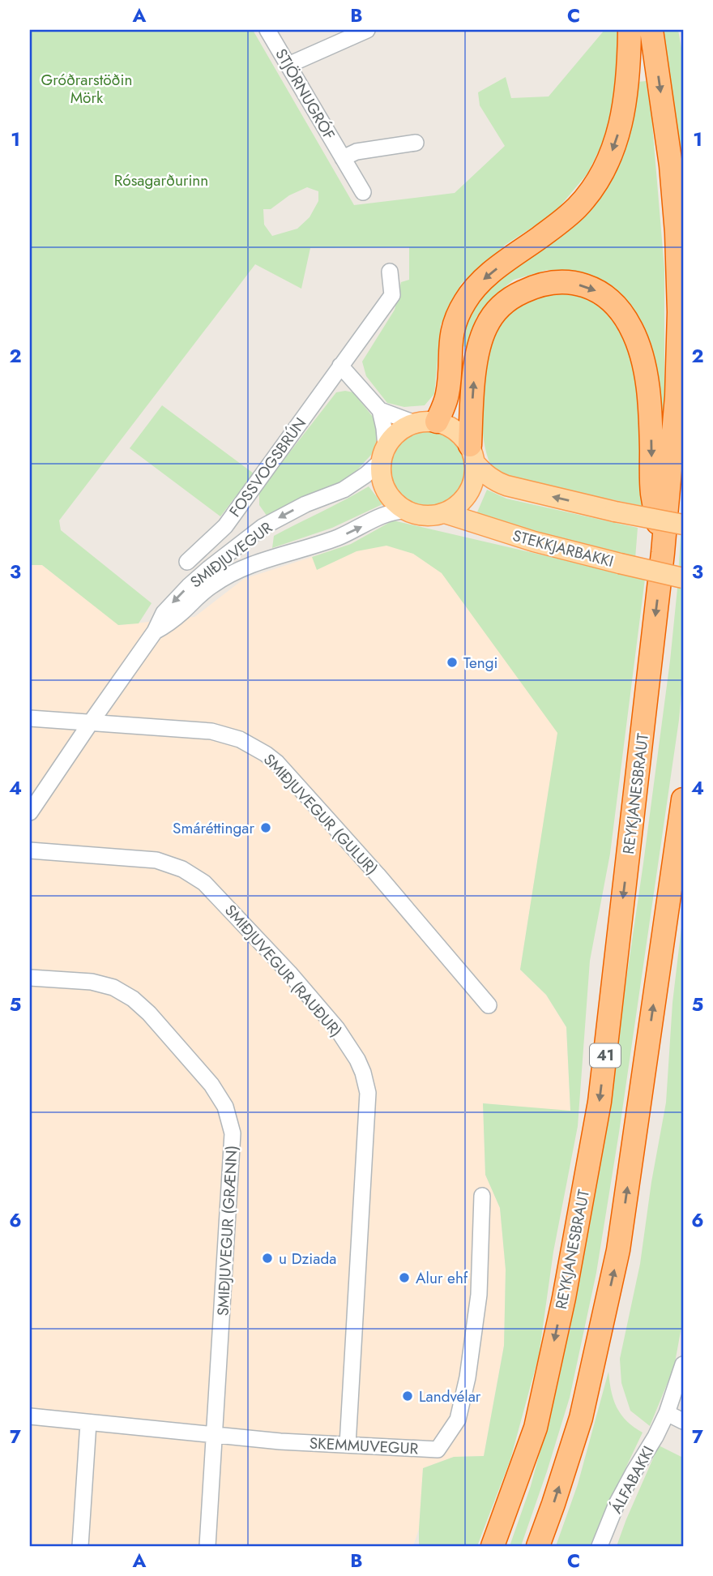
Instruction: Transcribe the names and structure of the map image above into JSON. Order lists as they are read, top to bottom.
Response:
{
  "streets": {
    "highway": ["REYKJANESBRAUT", "41"],
    "main road": ["STEKKJARBAKKI"],
    "street": [
      "STJÖRNUGRÓF",
      "FOSSVOGSBRÚN",
      "SMIÐJUVEGUR",
      "SMIÐJUVEGUR (GULUR)",
      "SMIÐJUVEGUR (RAUÐUR)",
      "SMIÐJUVEGUR (GRÆNN)",
      "SKEMMUVEGUR",
      "ÁLFABAKKI"
    ]
  },
  "crossings": [
    ["STEKKJARBAKKI", "SMIÐJUVEGUR"],
    ["SMIÐJUVEGUR", "SMIÐJUVEGUR (GULUR)"],
    ["SMIÐJUVEGUR (RAUÐUR)", "SKEMMUVEGUR"],
    ["SMIÐJUVEGUR (GRÆNN)", "SKEMMUVEGUR"]
  ],
  "parks": ["Gróðrarstöðin Mörk", "Rósagarðurinn"],
  "places": [
    "Tengi",
    "Smáréttingar",
    "u Dziada",
    "Alur ehf",
    "Landvélar"
  ],
  "grid": {
    "columns": ["A", "B", "C"],
    "rows": [
      "1",
      "2",
      "3",
      "4",
      "5",
      "6",
      "7"
    ]
  }
}
